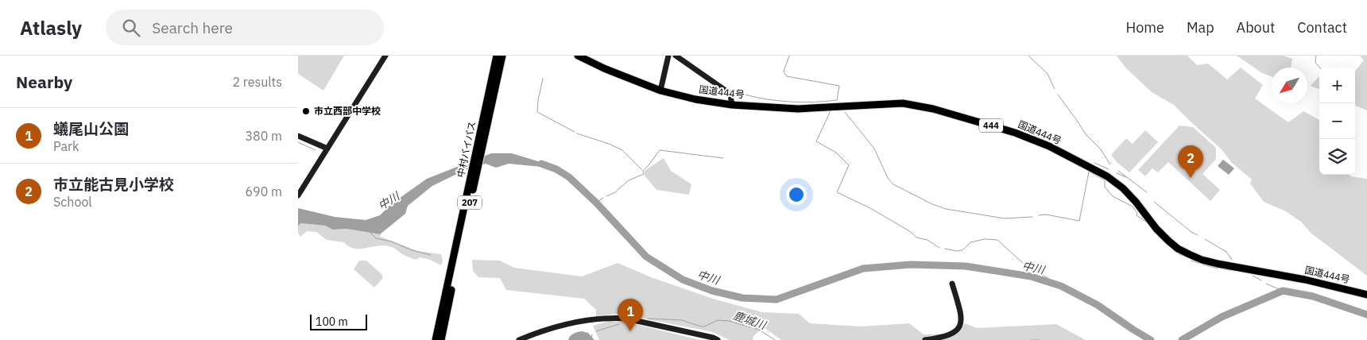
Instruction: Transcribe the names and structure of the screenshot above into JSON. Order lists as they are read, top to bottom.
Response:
{
  "streets": {
    "highway": [
      "国道444号",
      "444",
      "中村バイパス",
      "207"
    ]
  },
  "water": ["中川", "鹿城川"],
  "places": ["市立西部中学校"],
  "scale_bar": "100 m",
  "north": "bottom left",
  "page": {
    "header": "Atlasly",
    "search": "Search here",
    "nav": [
      "Home",
      "Map",
      "About",
      "Contact"
    ],
    "heading": ["Nearby", "2 results"],
    "map_buttons": ["+", "−"],
    "list": [
      {
        "mark": "1",
        "name": "蟻尾山公園",
        "note": "Park",
        "value": "380 m"
      },
      {
        "mark": "2",
        "name": "市立能古見小学校",
        "note": "School",
        "value": "690 m"
      }
    ],
    "pins": ["2", "1"],
    "scale": "100 m"
  }
}
